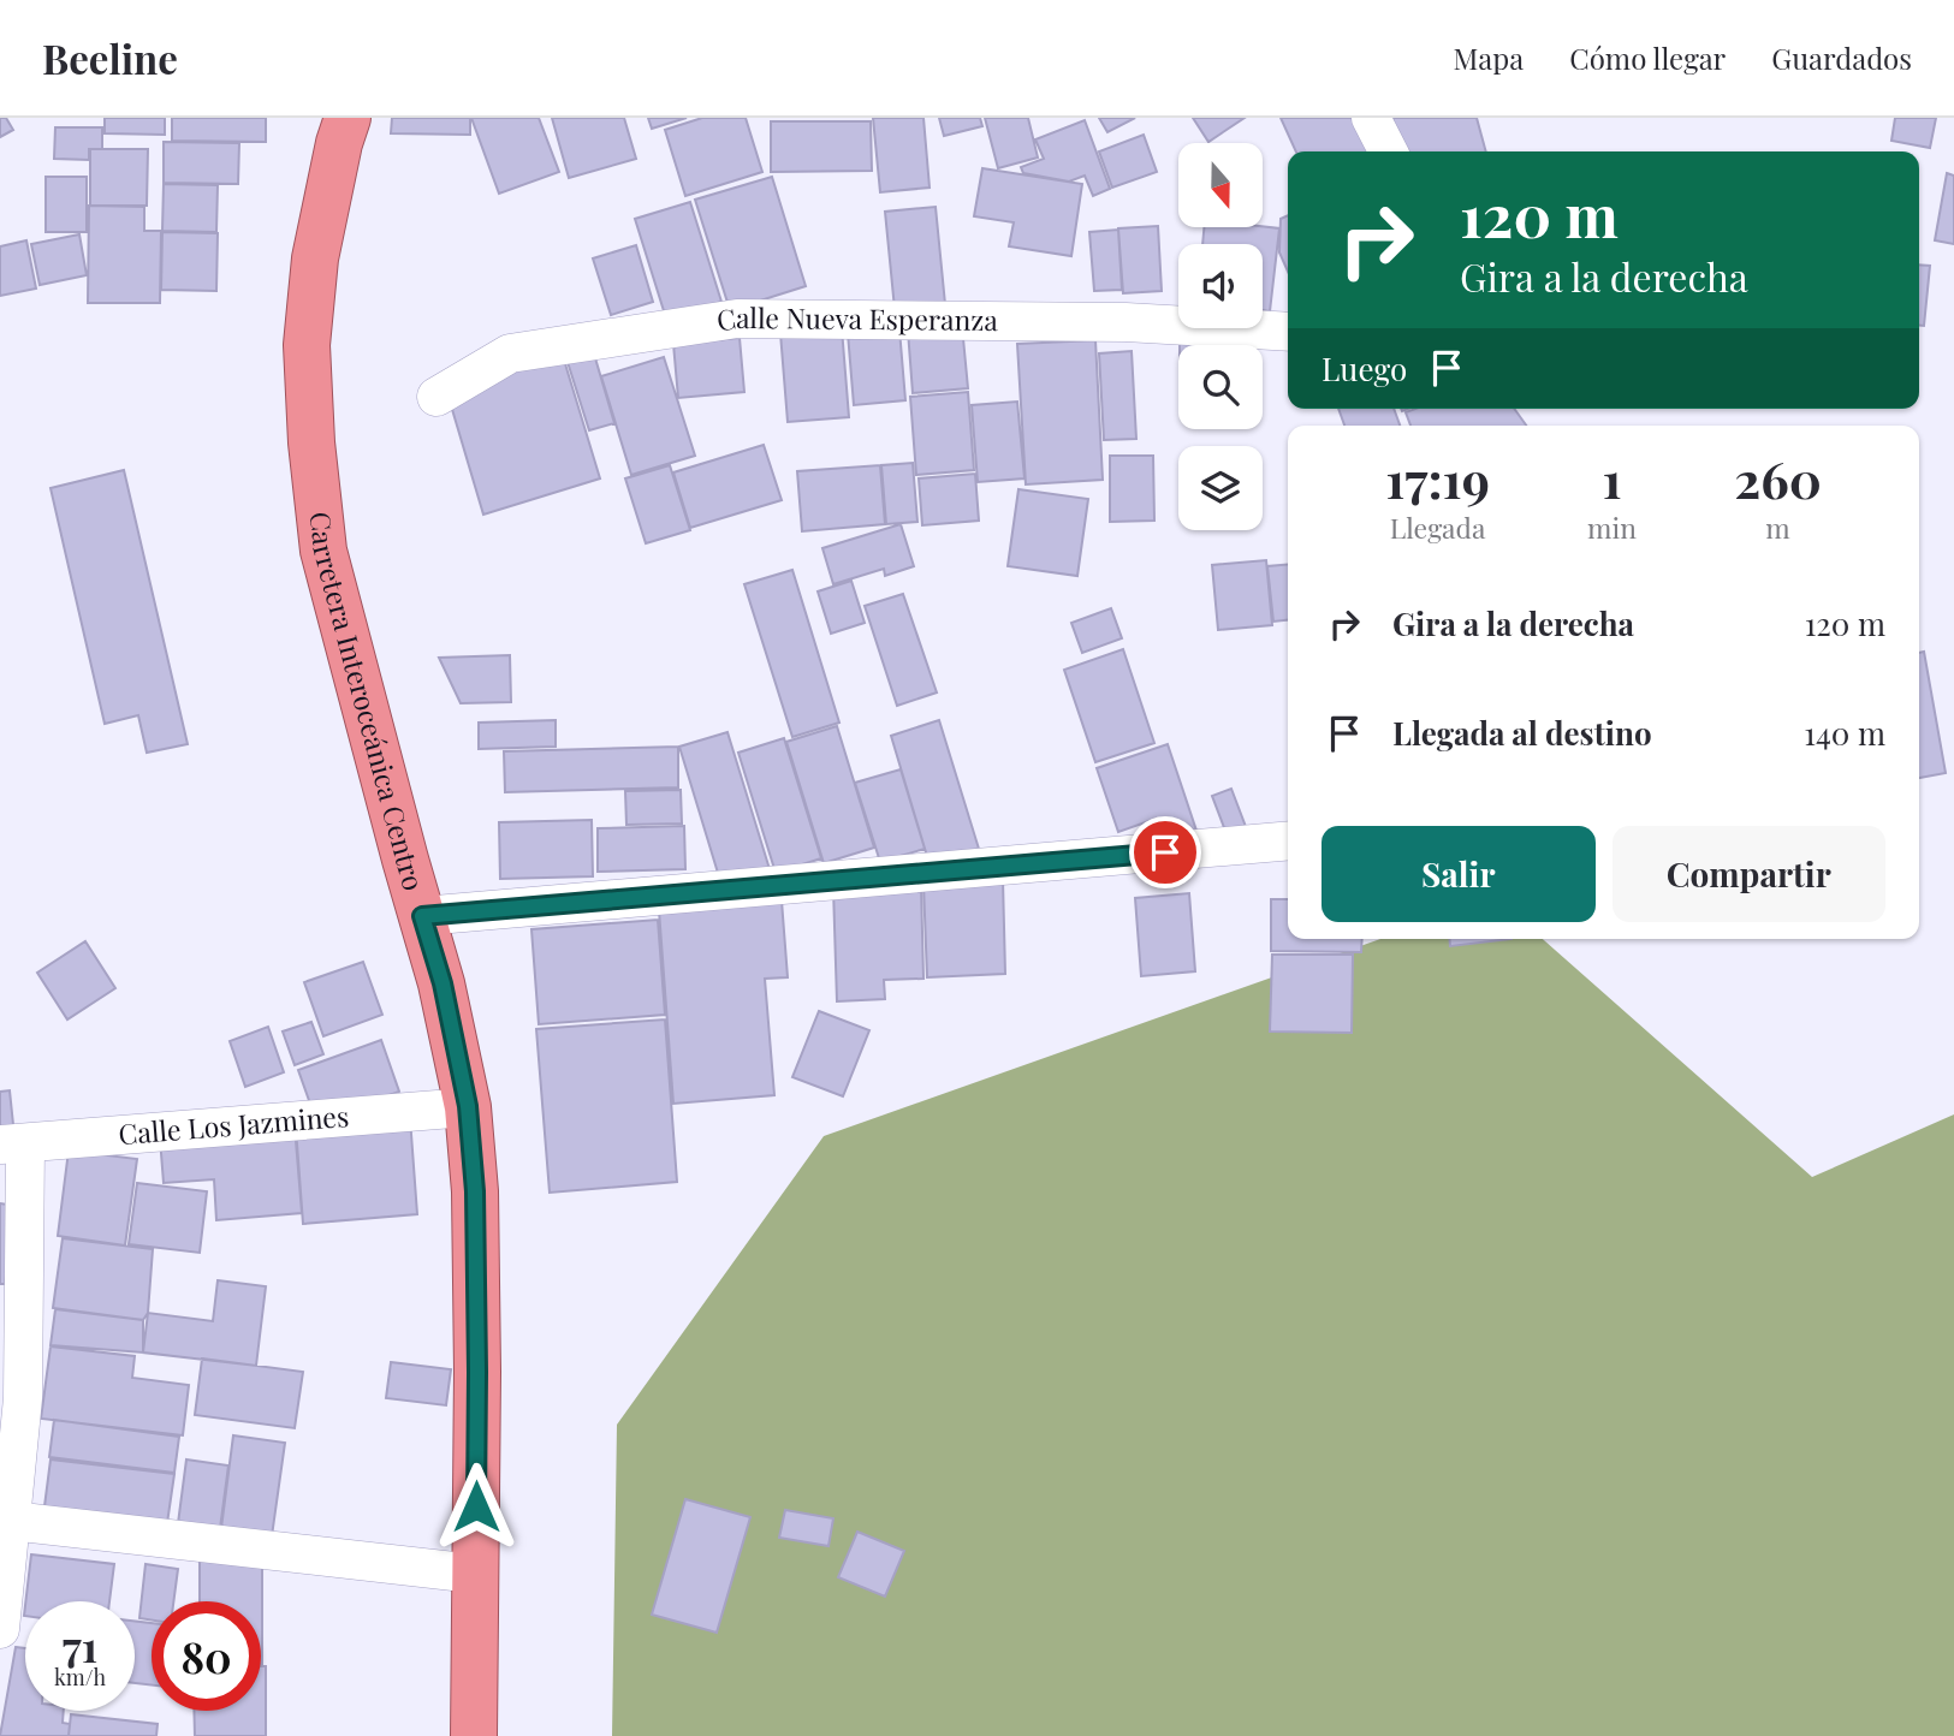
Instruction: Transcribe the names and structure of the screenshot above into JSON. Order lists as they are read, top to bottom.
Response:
{
  "streets": {
    "highway": ["Carretera Interoceánica Centro"],
    "street": ["Calle Nueva Esperanza", "Calle Los Jazmines"]
  },
  "crossings": [
    ["Carretera Interoceánica Centro", "Calle Los Jazmines"]
  ],
  "north": "bottom",
  "page": {
    "header": "Beeline",
    "nav": ["Mapa", "Cómo llegar", "Guardados"],
    "turn": ["120 m", "Gira a la derecha"],
    "then": "Luego",
    "eta": [
      "17:19",
      "Llegada",
      "1",
      "min",
      "260",
      "m"
    ],
    "list": [
      {
        "name": "Gira a la derecha",
        "value": "120 m"
      },
      {
        "name": "Llegada al destino",
        "value": "140 m"
      }
    ],
    "buttons": ["Salir", "Compartir"],
    "speed": "71 km/h",
    "limit": "80"
  }
}
